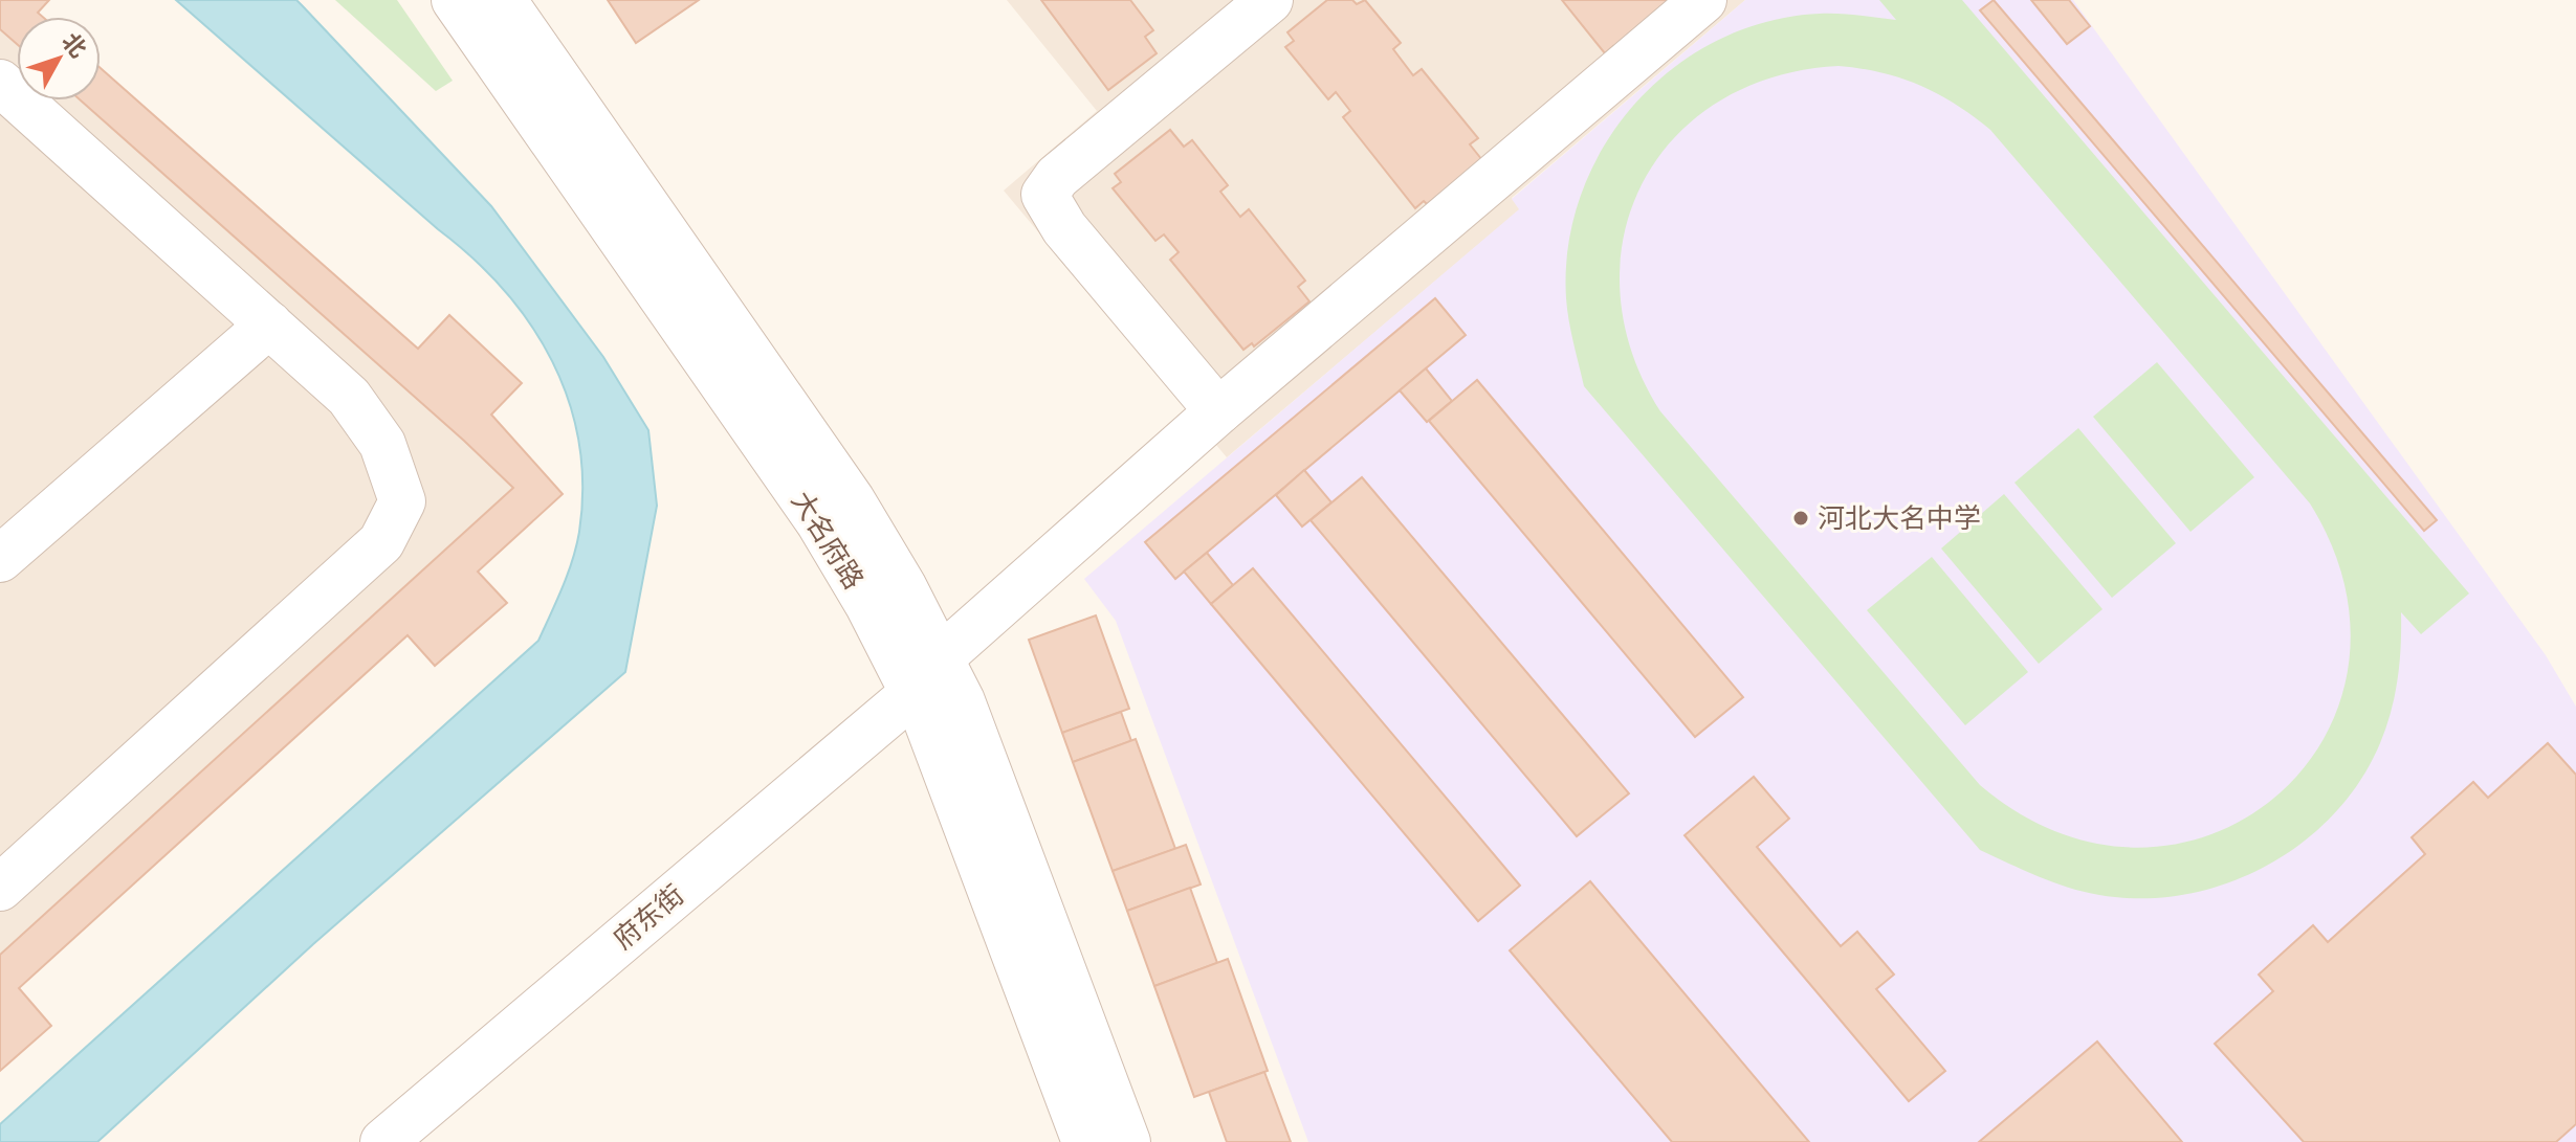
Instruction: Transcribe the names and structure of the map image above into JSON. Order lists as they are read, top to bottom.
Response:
{
  "streets": {
    "street": ["大名府路", "府东街"]
  },
  "crossings": [
    ["大名府路", "府东街"]
  ],
  "places": ["河北大名中学"],
  "north": "top right"
}
